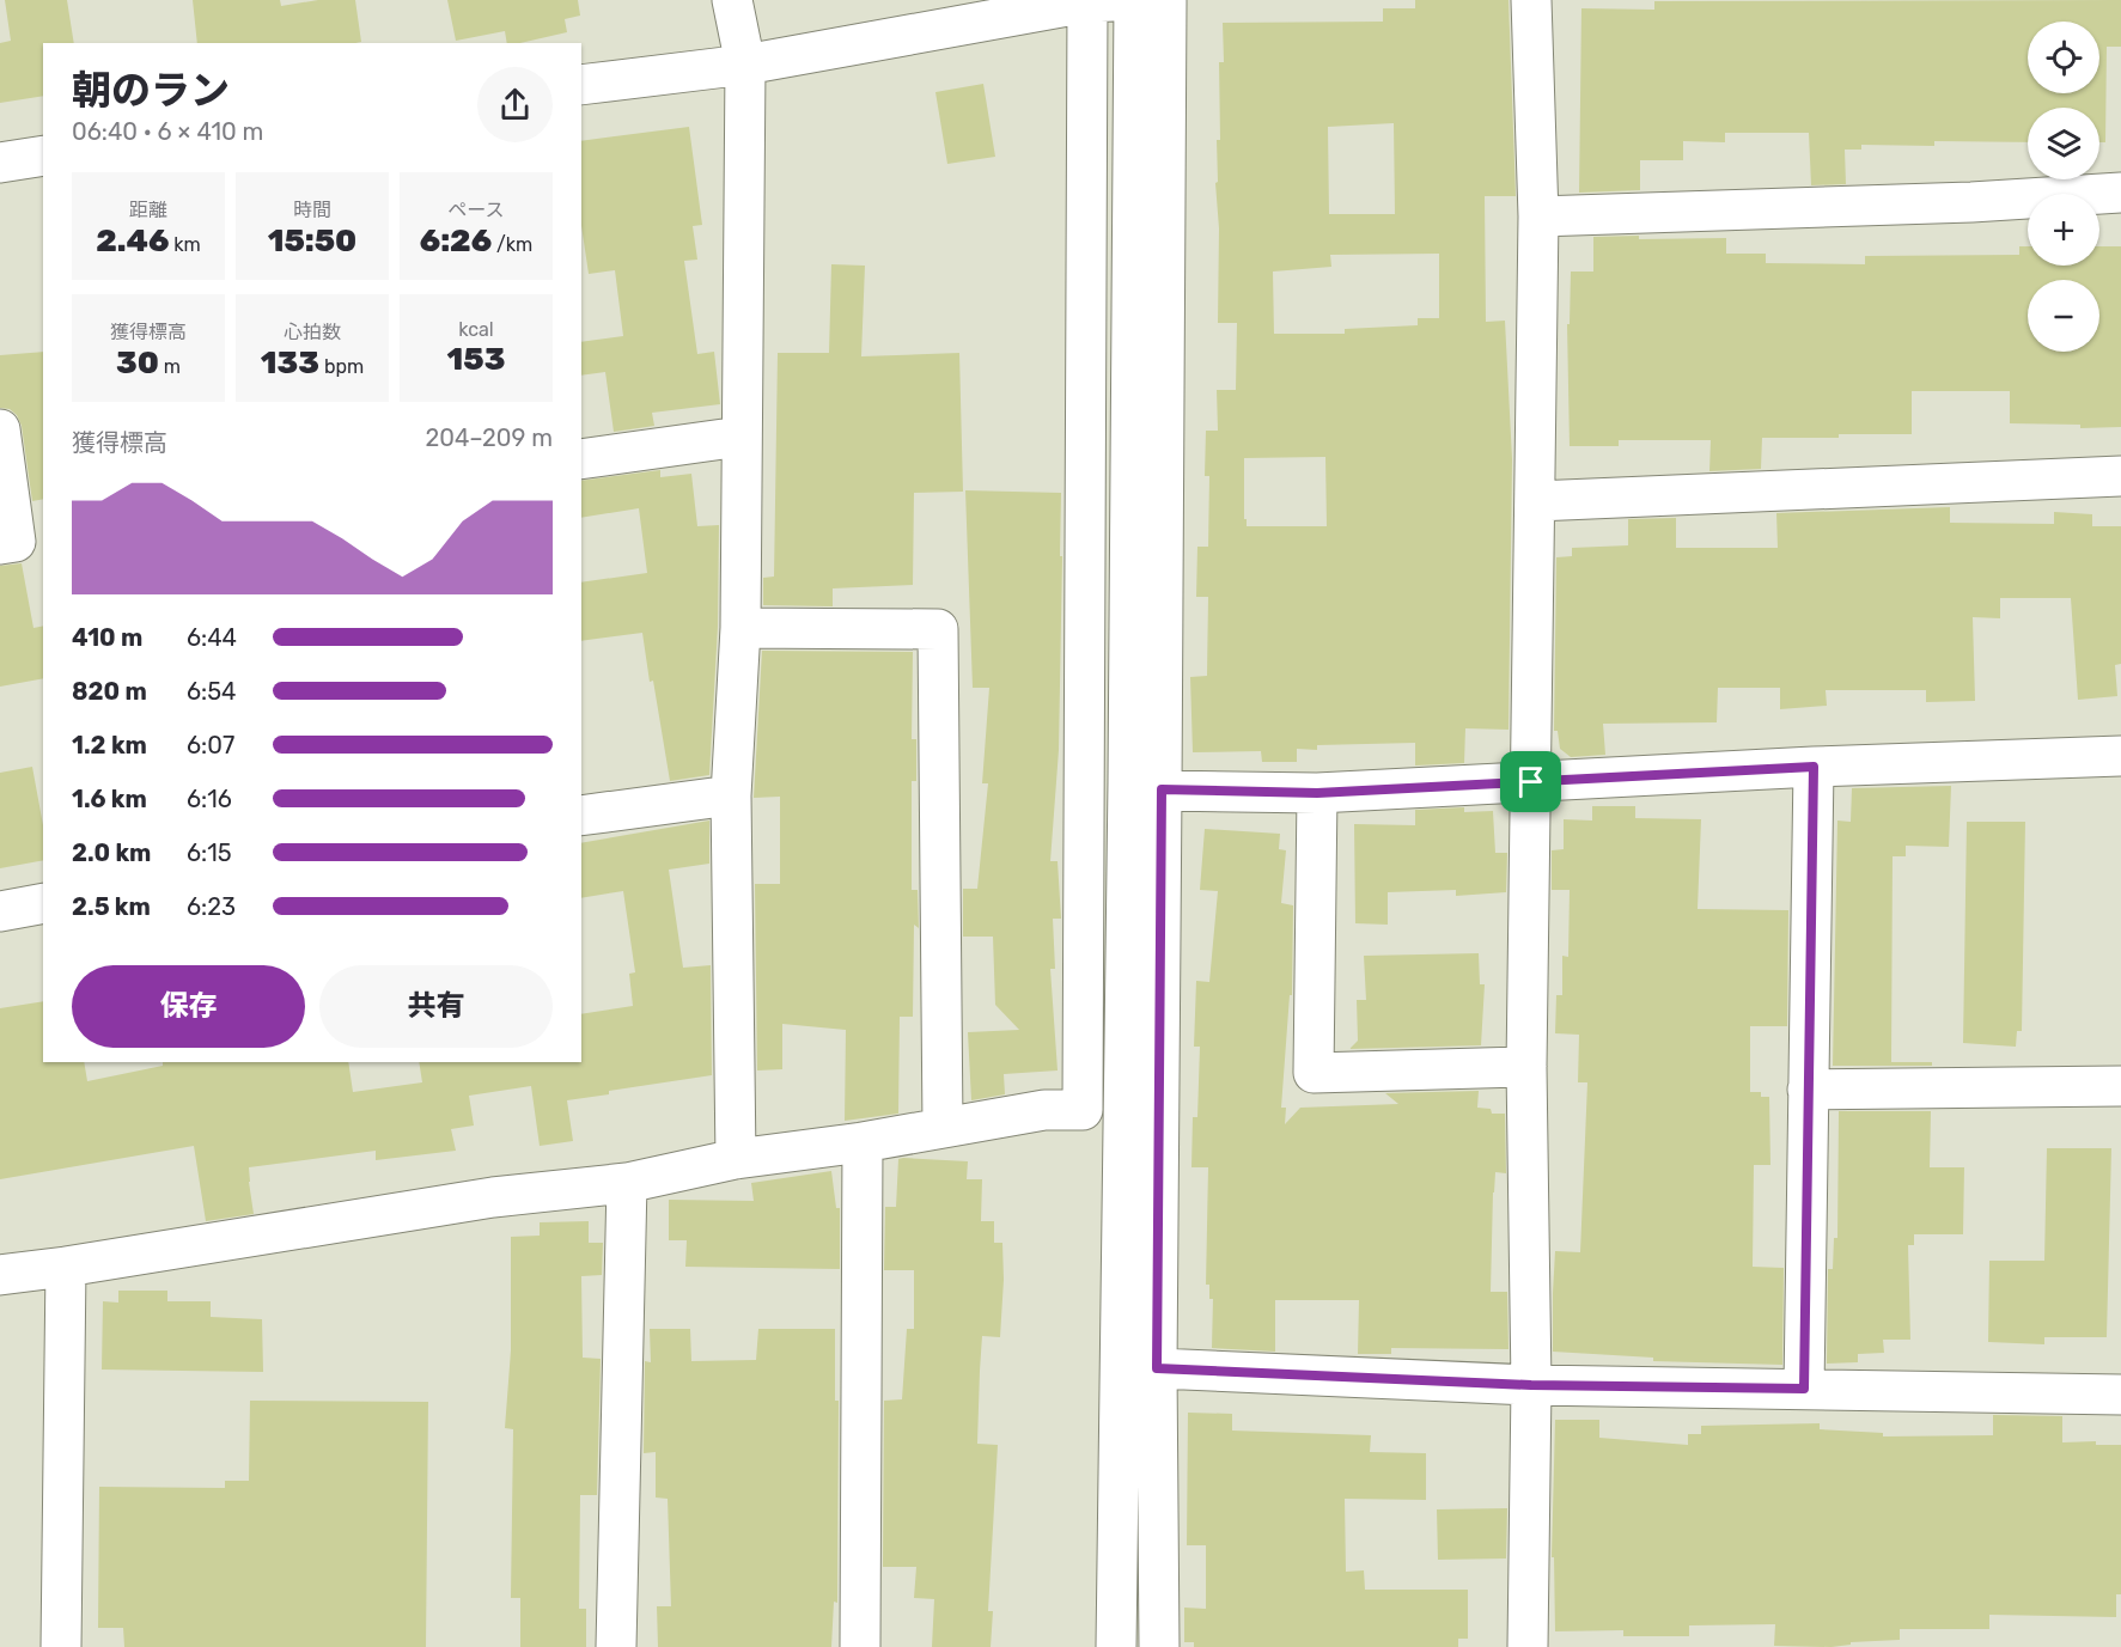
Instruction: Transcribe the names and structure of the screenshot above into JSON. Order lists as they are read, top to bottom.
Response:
{
  "page": {
    "map_buttons": ["+", "−"],
    "heading": ["朝のラン", "06:40 · 6 × 410 m"],
    "stats": [
      ["距離", "2.46 km"],
      ["時間", "15:50"],
      ["ペース", "6:26 /km"],
      ["獲得標高", "30 m"],
      ["心拍数", "133 bpm"],
      ["kcal", "153"]
    ],
    "chart": ["獲得標高", "204–209 m"],
    "list": [
      {
        "name": "410 m",
        "note": "6:44"
      },
      {
        "name": "820 m",
        "note": "6:54"
      },
      {
        "name": "1.2 km",
        "note": "6:07"
      },
      {
        "name": "1.6 km",
        "note": "6:16"
      },
      {
        "name": "2.0 km",
        "note": "6:15"
      },
      {
        "name": "2.5 km",
        "note": "6:23"
      }
    ],
    "buttons": ["保存", "共有"]
  }
}
